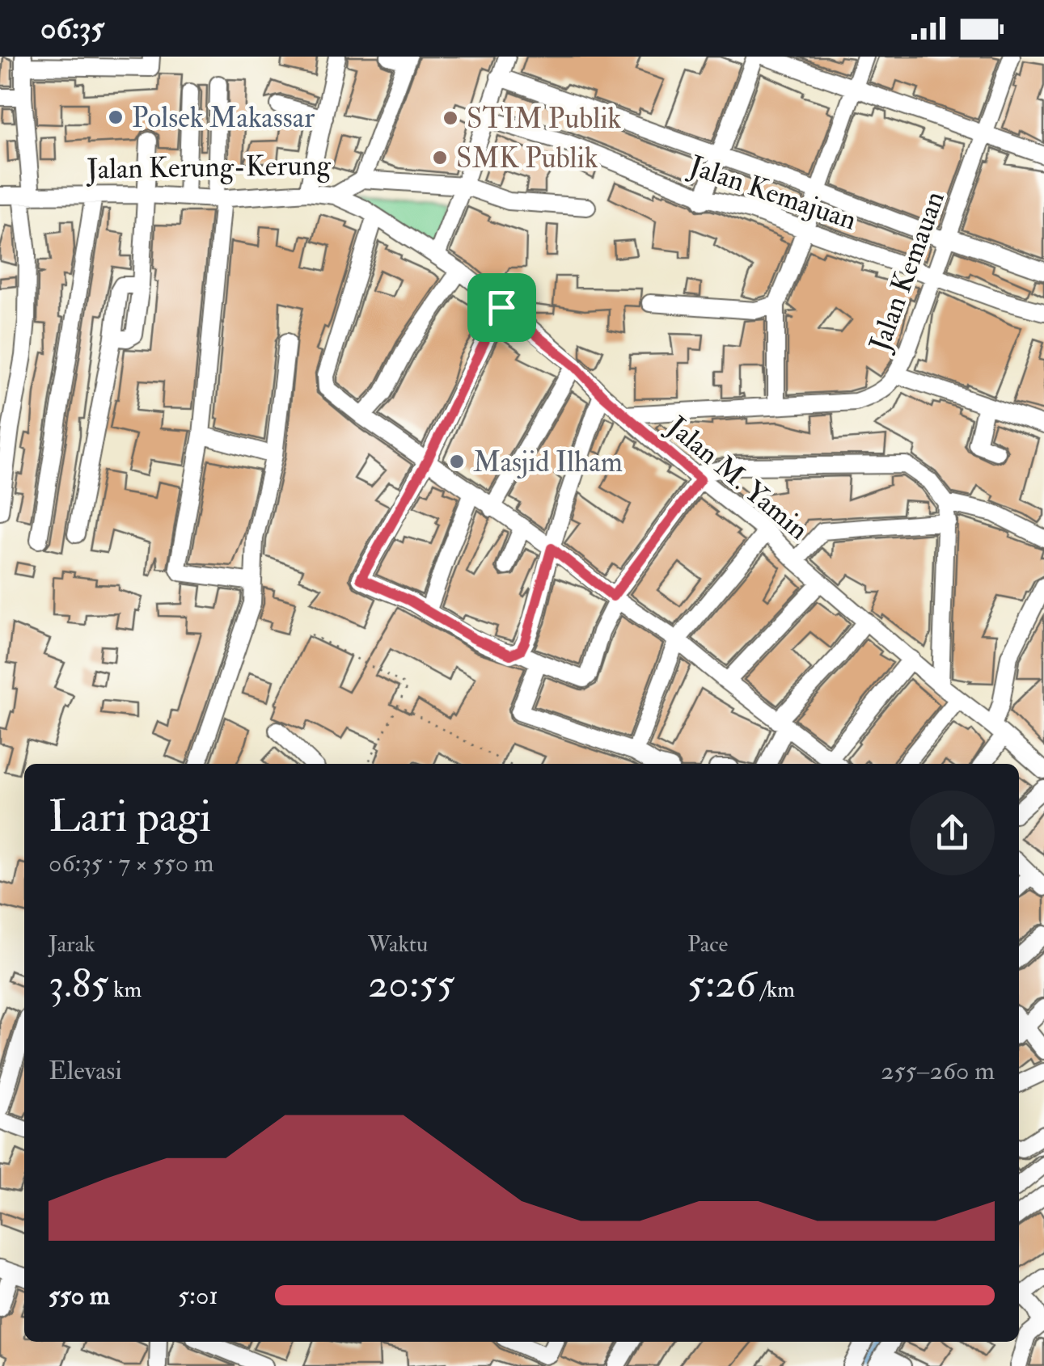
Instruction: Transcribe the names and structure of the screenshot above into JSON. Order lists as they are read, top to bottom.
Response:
{
  "streets": {
    "street": [
      "Jalan Kerung-Kerung",
      "Jalan Kemajuan",
      "Jalan Kemauan",
      "Jalan M. Yamin"
    ]
  },
  "crossings": [
    ["Jalan Kerung-Kerung", "Jalan M. Yamin"],
    ["Jalan Kemajuan", "Jalan Kemauan"],
    ["Jalan Kemauan", "Jalan M. Yamin"]
  ],
  "places": [
    "Polsek Makassar",
    "STIM Publik",
    "SMK Publik",
    "Masjid Ilham"
  ],
  "page": {
    "status": "06:35",
    "heading": ["Lari pagi", "06:35 · 7 × 550 m"],
    "stats": [
      ["Jarak", "3.85 km"],
      ["Waktu", "20:55"],
      ["Pace", "5:26 /km"]
    ],
    "chart": ["Elevasi", "255–260 m"],
    "list": [
      {
        "name": "550 m",
        "note": "5:01"
      }
    ]
  }
}
